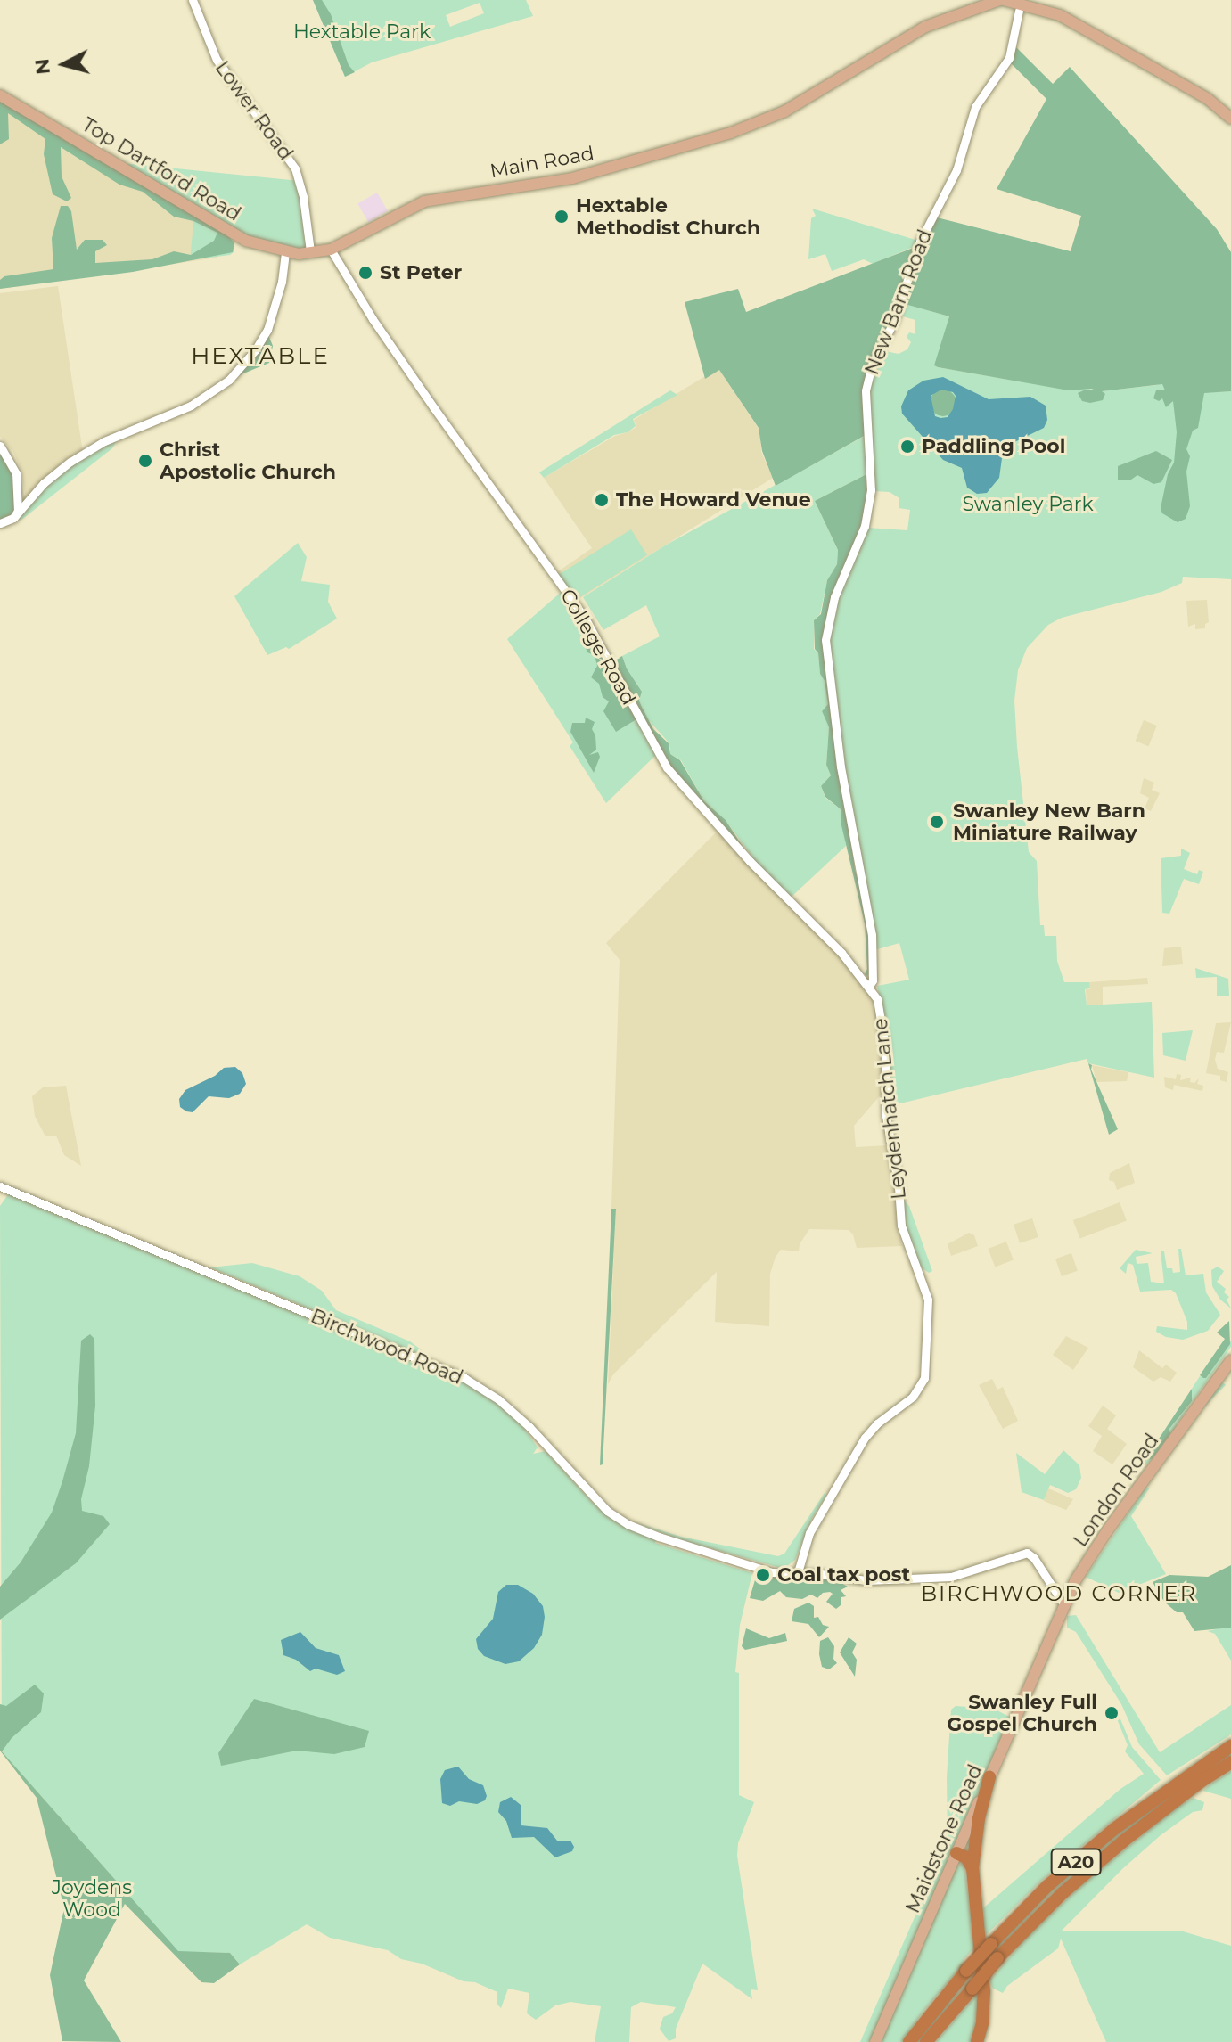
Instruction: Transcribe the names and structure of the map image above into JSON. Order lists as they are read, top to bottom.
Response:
{
  "streets": {
    "highway": ["A20"],
    "main road": [
      "Main Road",
      "Top Dartford Road",
      "London Road",
      "Maidstone Road"
    ],
    "street": [
      "Lower Road",
      "New Barn Road",
      "College Road",
      "Leydenhatch Lane",
      "Birchwood Road"
    ]
  },
  "crossings": [
    ["Lower Road", "Main Road"],
    ["Lower Road", "Top Dartford Road"],
    ["Main Road", "Top Dartford Road"],
    ["Main Road", "New Barn Road"],
    ["Main Road", "College Road"],
    ["New Barn Road", "College Road"],
    ["New Barn Road", "Leydenhatch Lane"],
    ["College Road", "Leydenhatch Lane"],
    ["Leydenhatch Lane", "Birchwood Road"],
    ["Birchwood Road", "London Road"],
    ["London Road", "Maidstone Road"]
  ],
  "districts": ["HEXTABLE", "BIRCHWOOD CORNER"],
  "parks": ["Hextable Park", "Swanley Park", "Joydens Wood"],
  "places": [
    "Hextable Methodist Church",
    "St Peter",
    "Paddling Pool",
    "Christ Apostolic Church",
    "The Howard Venue",
    "Swanley New Barn Miniature Railway",
    "Coal tax post",
    "Swanley Full Gospel Church"
  ],
  "north": "left"
}
